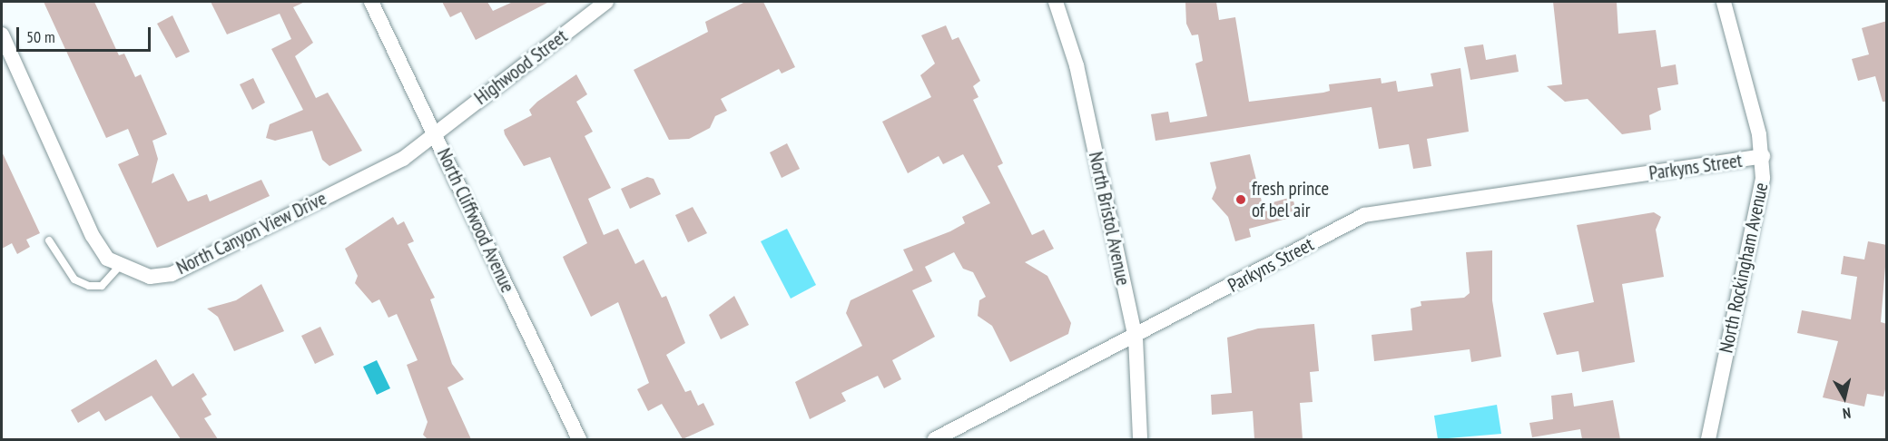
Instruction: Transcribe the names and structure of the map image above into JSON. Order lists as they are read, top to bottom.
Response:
{
  "streets": {
    "street": [
      "Highwood Street",
      "Parkyns Street",
      "North Bristol Avenue",
      "North Cliffwood Avenue",
      "North Canyon View Drive",
      "North Rockingham Avenue"
    ]
  },
  "crossings": [
    ["Highwood Street", "North Cliffwood Avenue"],
    ["Highwood Street", "North Canyon View Drive"],
    ["Parkyns Street", "North Bristol Avenue"],
    ["Parkyns Street", "North Rockingham Avenue"],
    ["North Cliffwood Avenue", "North Canyon View Drive"]
  ],
  "places": ["fresh prince of bel air"],
  "scale_bar": "50 m",
  "north": "bottom"
}
